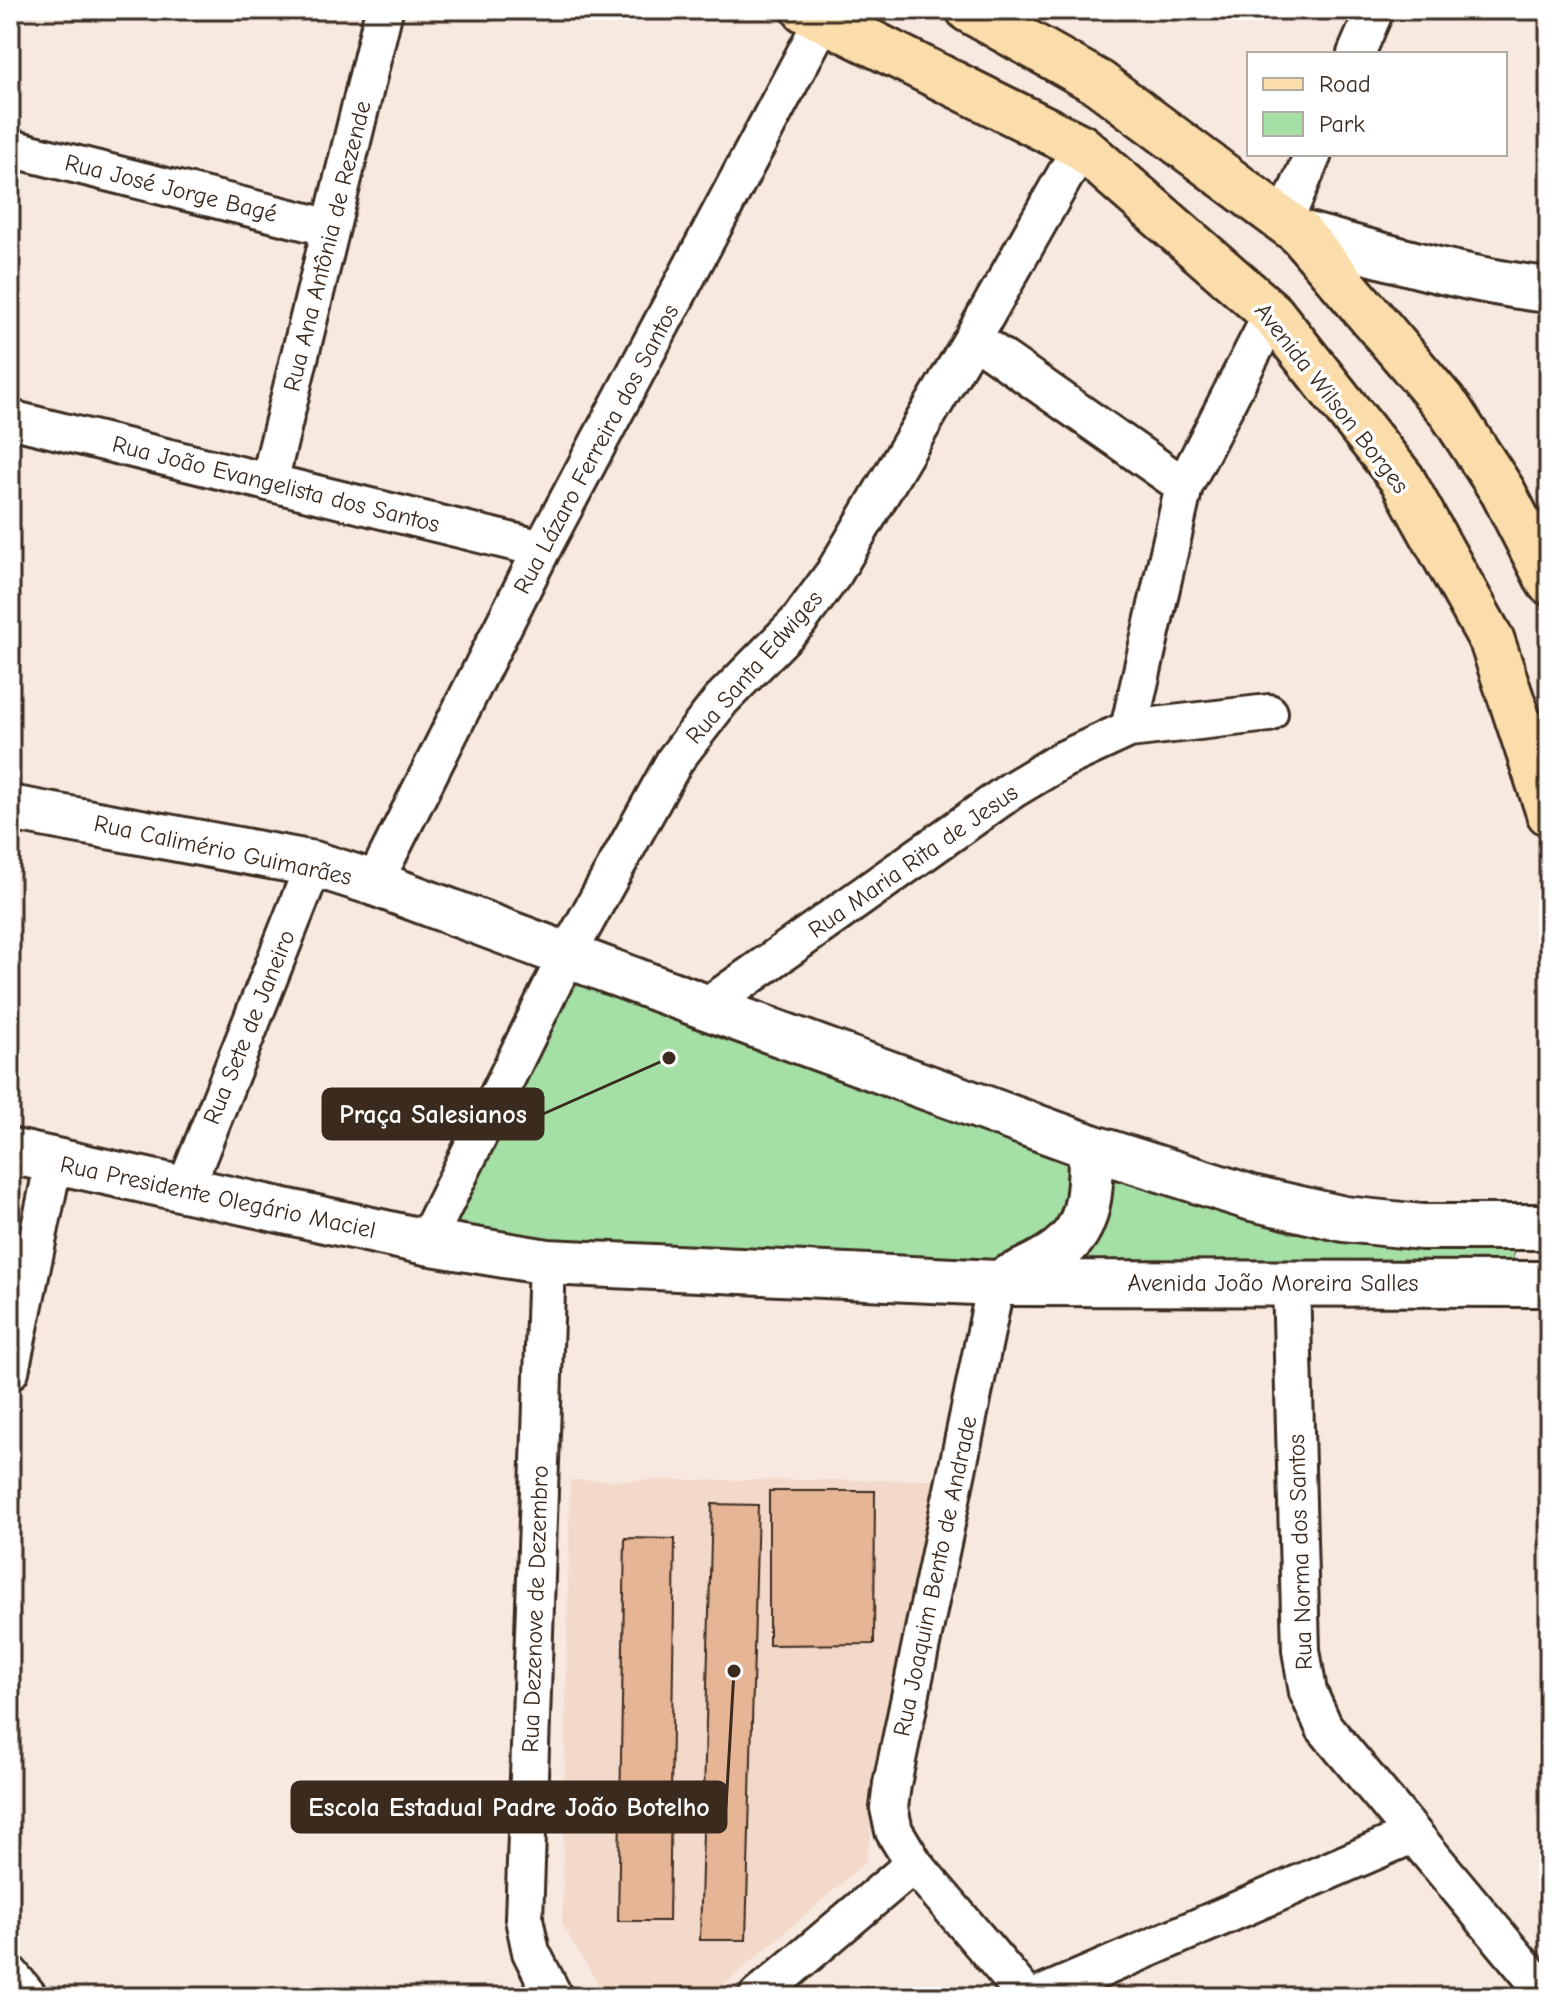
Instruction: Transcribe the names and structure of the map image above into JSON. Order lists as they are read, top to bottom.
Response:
{
  "streets": {
    "main road": ["Avenida Wilson Borges"],
    "street": [
      "Rua José Jorge Bagé",
      "Rua Ana Antônia de Rezende",
      "Rua Lázaro Ferreira dos Santos",
      "Rua João Evangelista dos Santos",
      "Rua Santa Edwiges",
      "Rua Calimério Guimarães",
      "Rua Maria Rita de Jesus",
      "Rua Sete de Janeiro",
      "Rua Presidente Olegário Maciel",
      "Avenida João Moreira Salles",
      "Rua Norma dos Santos",
      "Rua Joaquim Bento de Andrade",
      "Rua Dezenove de Dezembro"
    ]
  },
  "crossings": [
    ["Rua José Jorge Bagé", "Rua Ana Antônia de Rezende"],
    ["Rua Ana Antônia de Rezende", "Rua João Evangelista dos Santos"],
    ["Avenida Wilson Borges", "Rua Lázaro Ferreira dos Santos"],
    ["Avenida Wilson Borges", "Rua Santa Edwiges"],
    ["Rua Lázaro Ferreira dos Santos", "Rua João Evangelista dos Santos"],
    ["Rua Lázaro Ferreira dos Santos", "Rua Calimério Guimarães"],
    ["Rua Santa Edwiges", "Rua Calimério Guimarães"],
    ["Rua Santa Edwiges", "Rua Presidente Olegário Maciel"],
    ["Rua Calimério Guimarães", "Rua Maria Rita de Jesus"],
    ["Rua Calimério Guimarães", "Rua Sete de Janeiro"],
    ["Rua Sete de Janeiro", "Rua Presidente Olegário Maciel"],
    ["Rua Presidente Olegário Maciel", "Avenida João Moreira Salles"],
    ["Rua Presidente Olegário Maciel", "Rua Dezenove de Dezembro"],
    ["Avenida João Moreira Salles", "Rua Norma dos Santos"],
    ["Avenida João Moreira Salles", "Rua Joaquim Bento de Andrade"],
    ["Avenida João Moreira Salles", "Rua Dezenove de Dezembro"]
  ],
  "places": ["Praça Salesianos", "Escola Estadual Padre João Botelho"],
  "legend": ["Road", "Park"]
}
